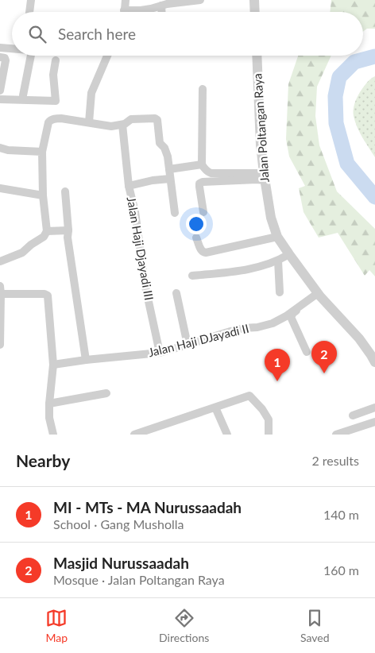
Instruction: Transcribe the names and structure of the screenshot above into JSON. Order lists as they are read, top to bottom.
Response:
{
  "streets": {
    "street": ["Jalan Poltangan Raya", "Jalan Haji Djayadi III", "Jalan Haji DJayadi II"]
  },
  "crossings": [
    ["Jalan Poltangan Raya", "Jalan Haji DJayadi II"],
    ["Jalan Haji Djayadi III", "Jalan Haji DJayadi II"]
  ],
  "page": {
    "search": "Search here",
    "pins": ["2", "1"],
    "heading": ["Nearby", "2 results"],
    "list": [
      {
        "mark": "1",
        "name": "MI - MTs - MA Nurussaadah",
        "note": "School · Gang Musholla",
        "value": "140 m"
      },
      {
        "mark": "2",
        "name": "Masjid Nurussaadah",
        "note": "Mosque · Jalan Poltangan Raya",
        "value": "160 m"
      }
    ],
    "nav": ["Map", "Directions", "Saved"]
  }
}
